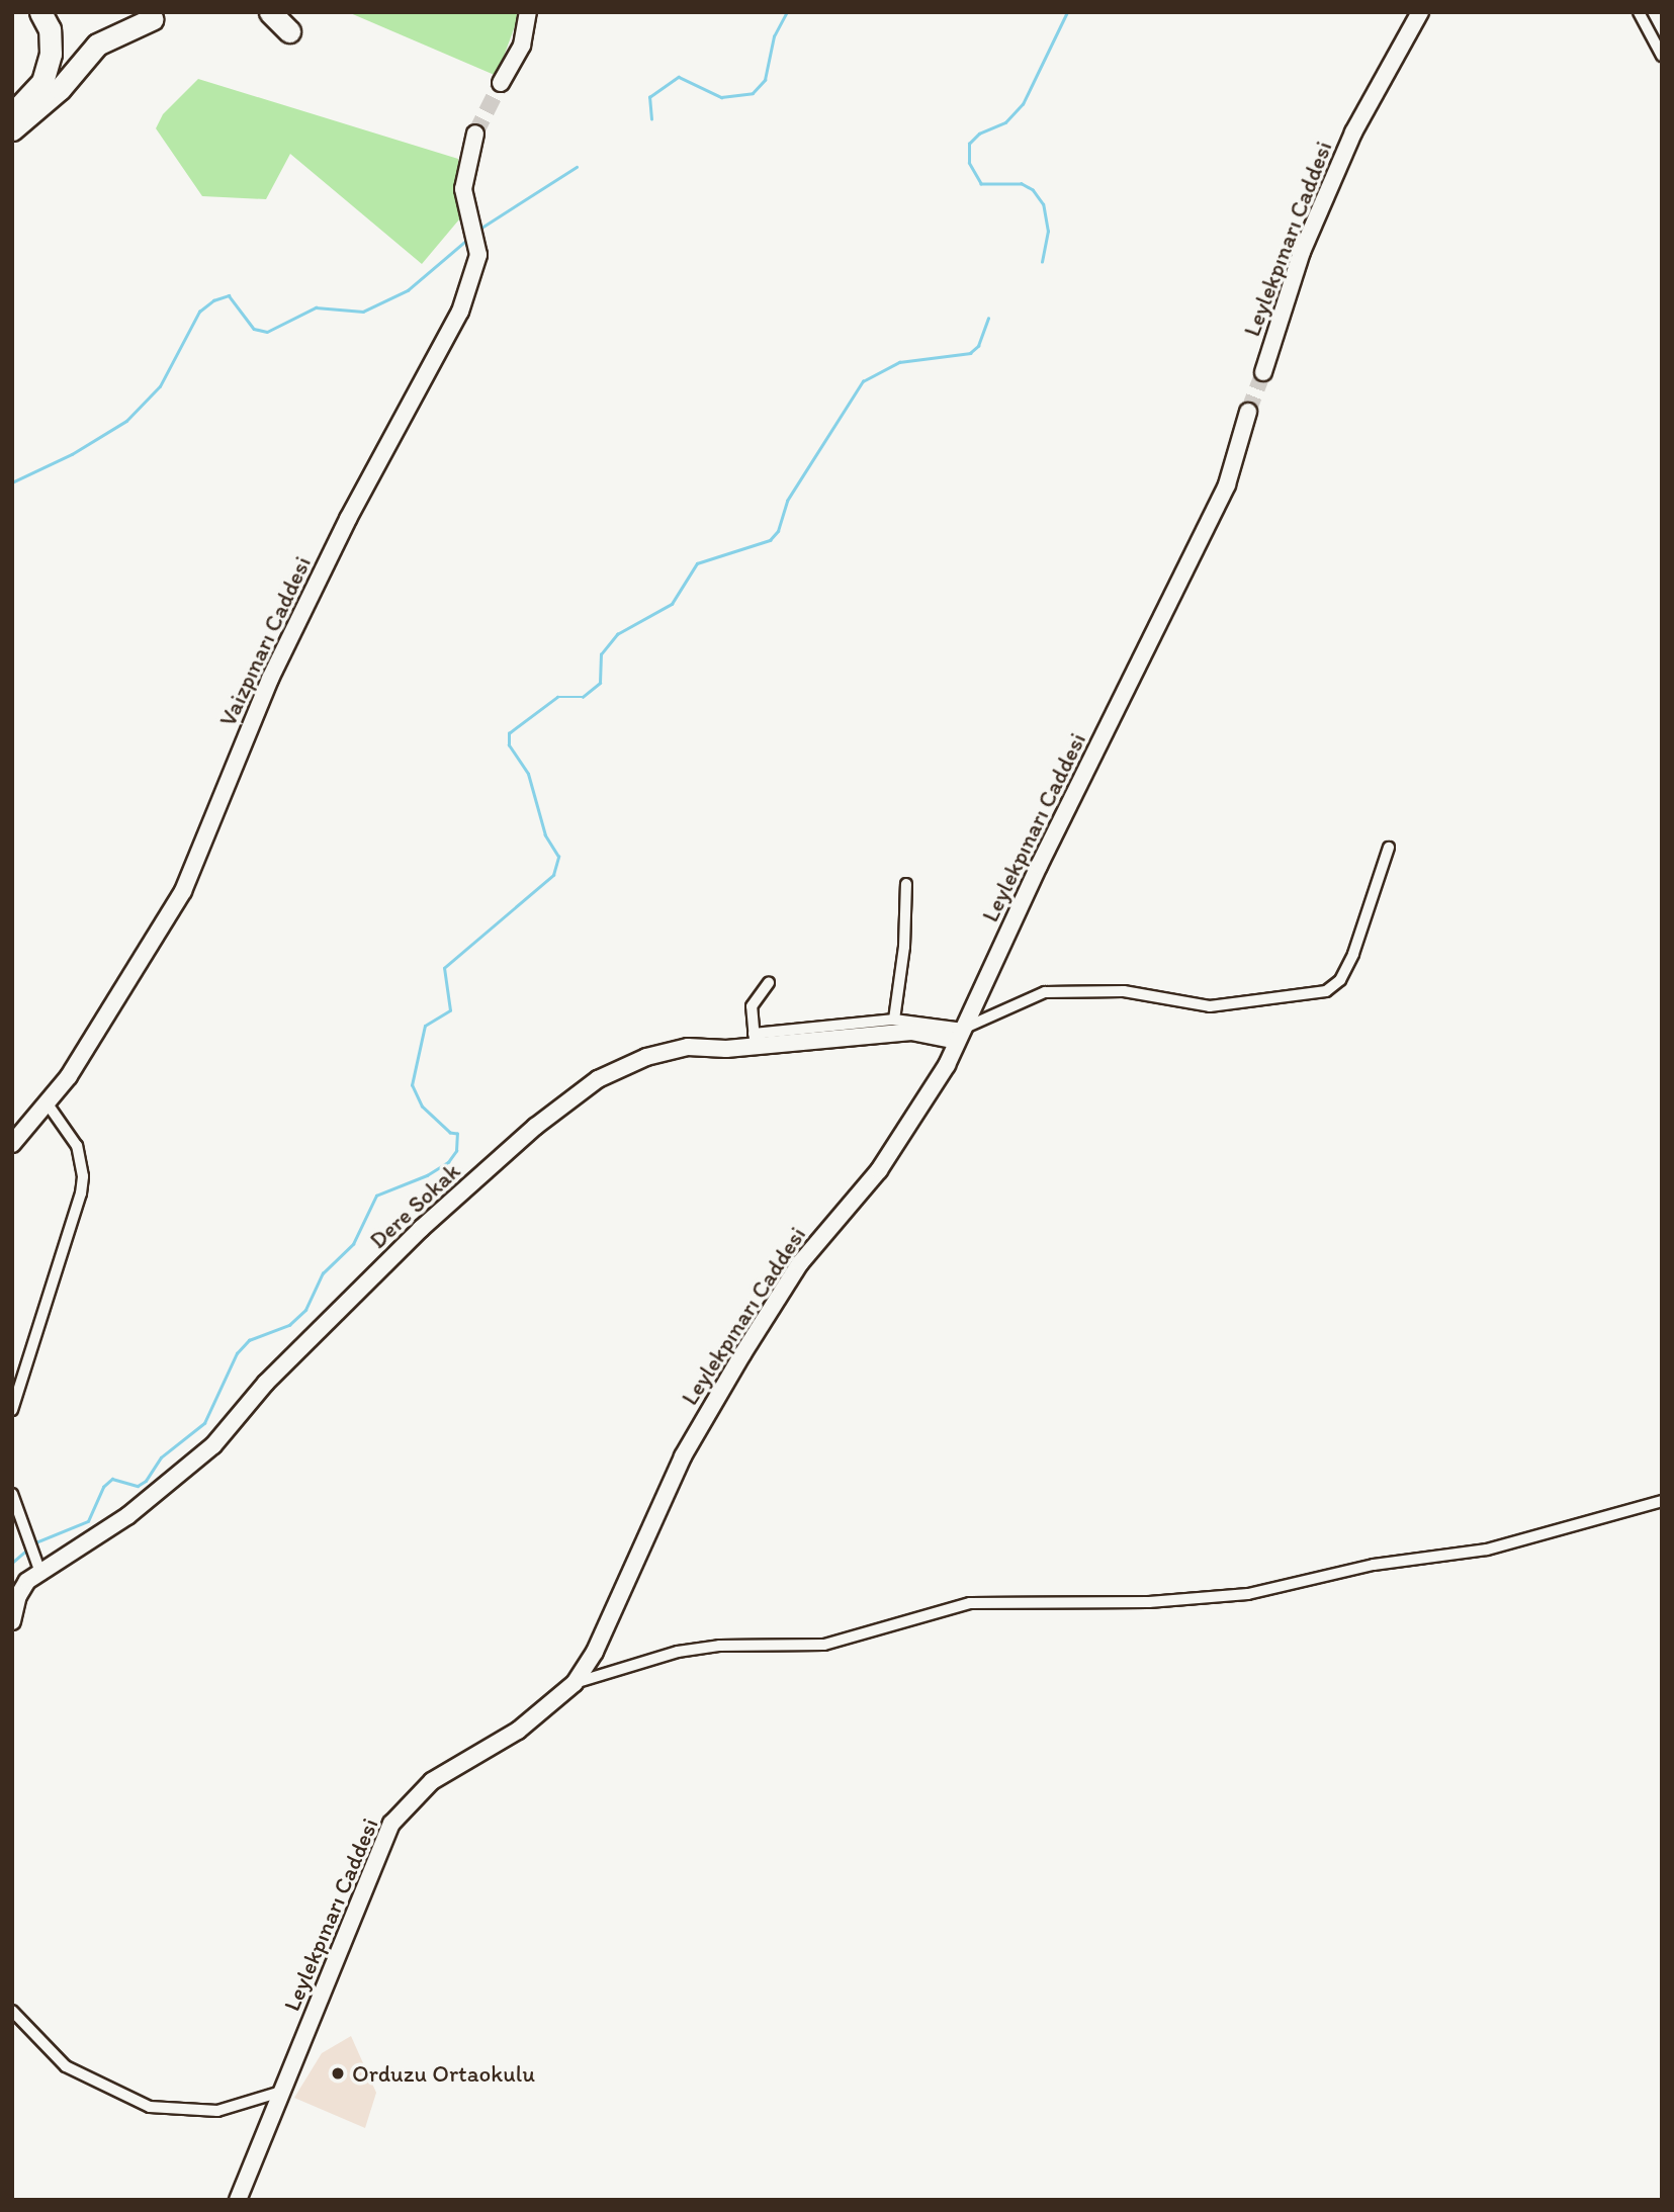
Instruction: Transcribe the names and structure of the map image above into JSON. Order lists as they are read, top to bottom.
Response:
{
  "streets": {
    "street": ["Leylekpınarı Caddesi", "Vaizpınarı Caddesi", "Dere Sokak"]
  },
  "crossings": [
    ["Leylekpınarı Caddesi", "Dere Sokak"]
  ],
  "places": ["Orduzu Ortaokulu"]
}
